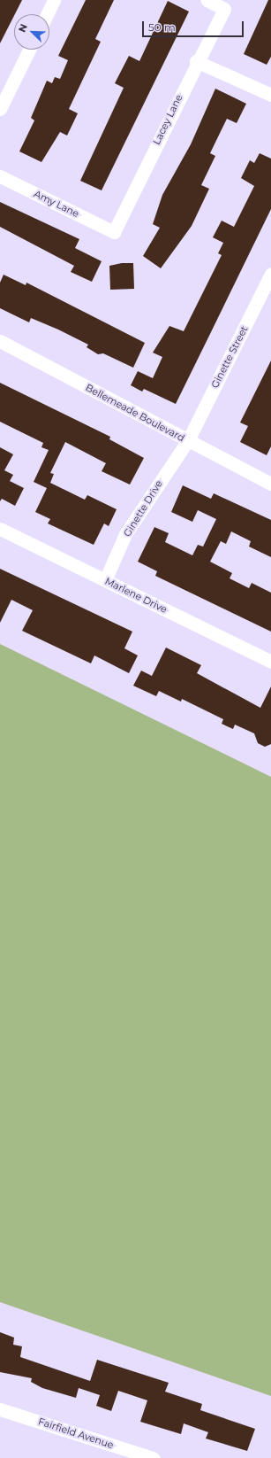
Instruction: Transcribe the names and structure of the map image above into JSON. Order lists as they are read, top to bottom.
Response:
{
  "streets": {
    "street": [
      "Lacey Lane",
      "Amy Lane",
      "Ginette Street",
      "Bellemeade Boulevard",
      "Ginette Drive",
      "Marlene Drive",
      "Fairfield Avenue"
    ]
  },
  "crossings": [
    ["Lacey Lane", "Amy Lane"],
    ["Ginette Street", "Bellemeade Boulevard"],
    ["Ginette Street", "Ginette Drive"],
    ["Bellemeade Boulevard", "Ginette Drive"],
    ["Ginette Drive", "Marlene Drive"]
  ],
  "scale_bar": "50 m",
  "north": "top left"
}
